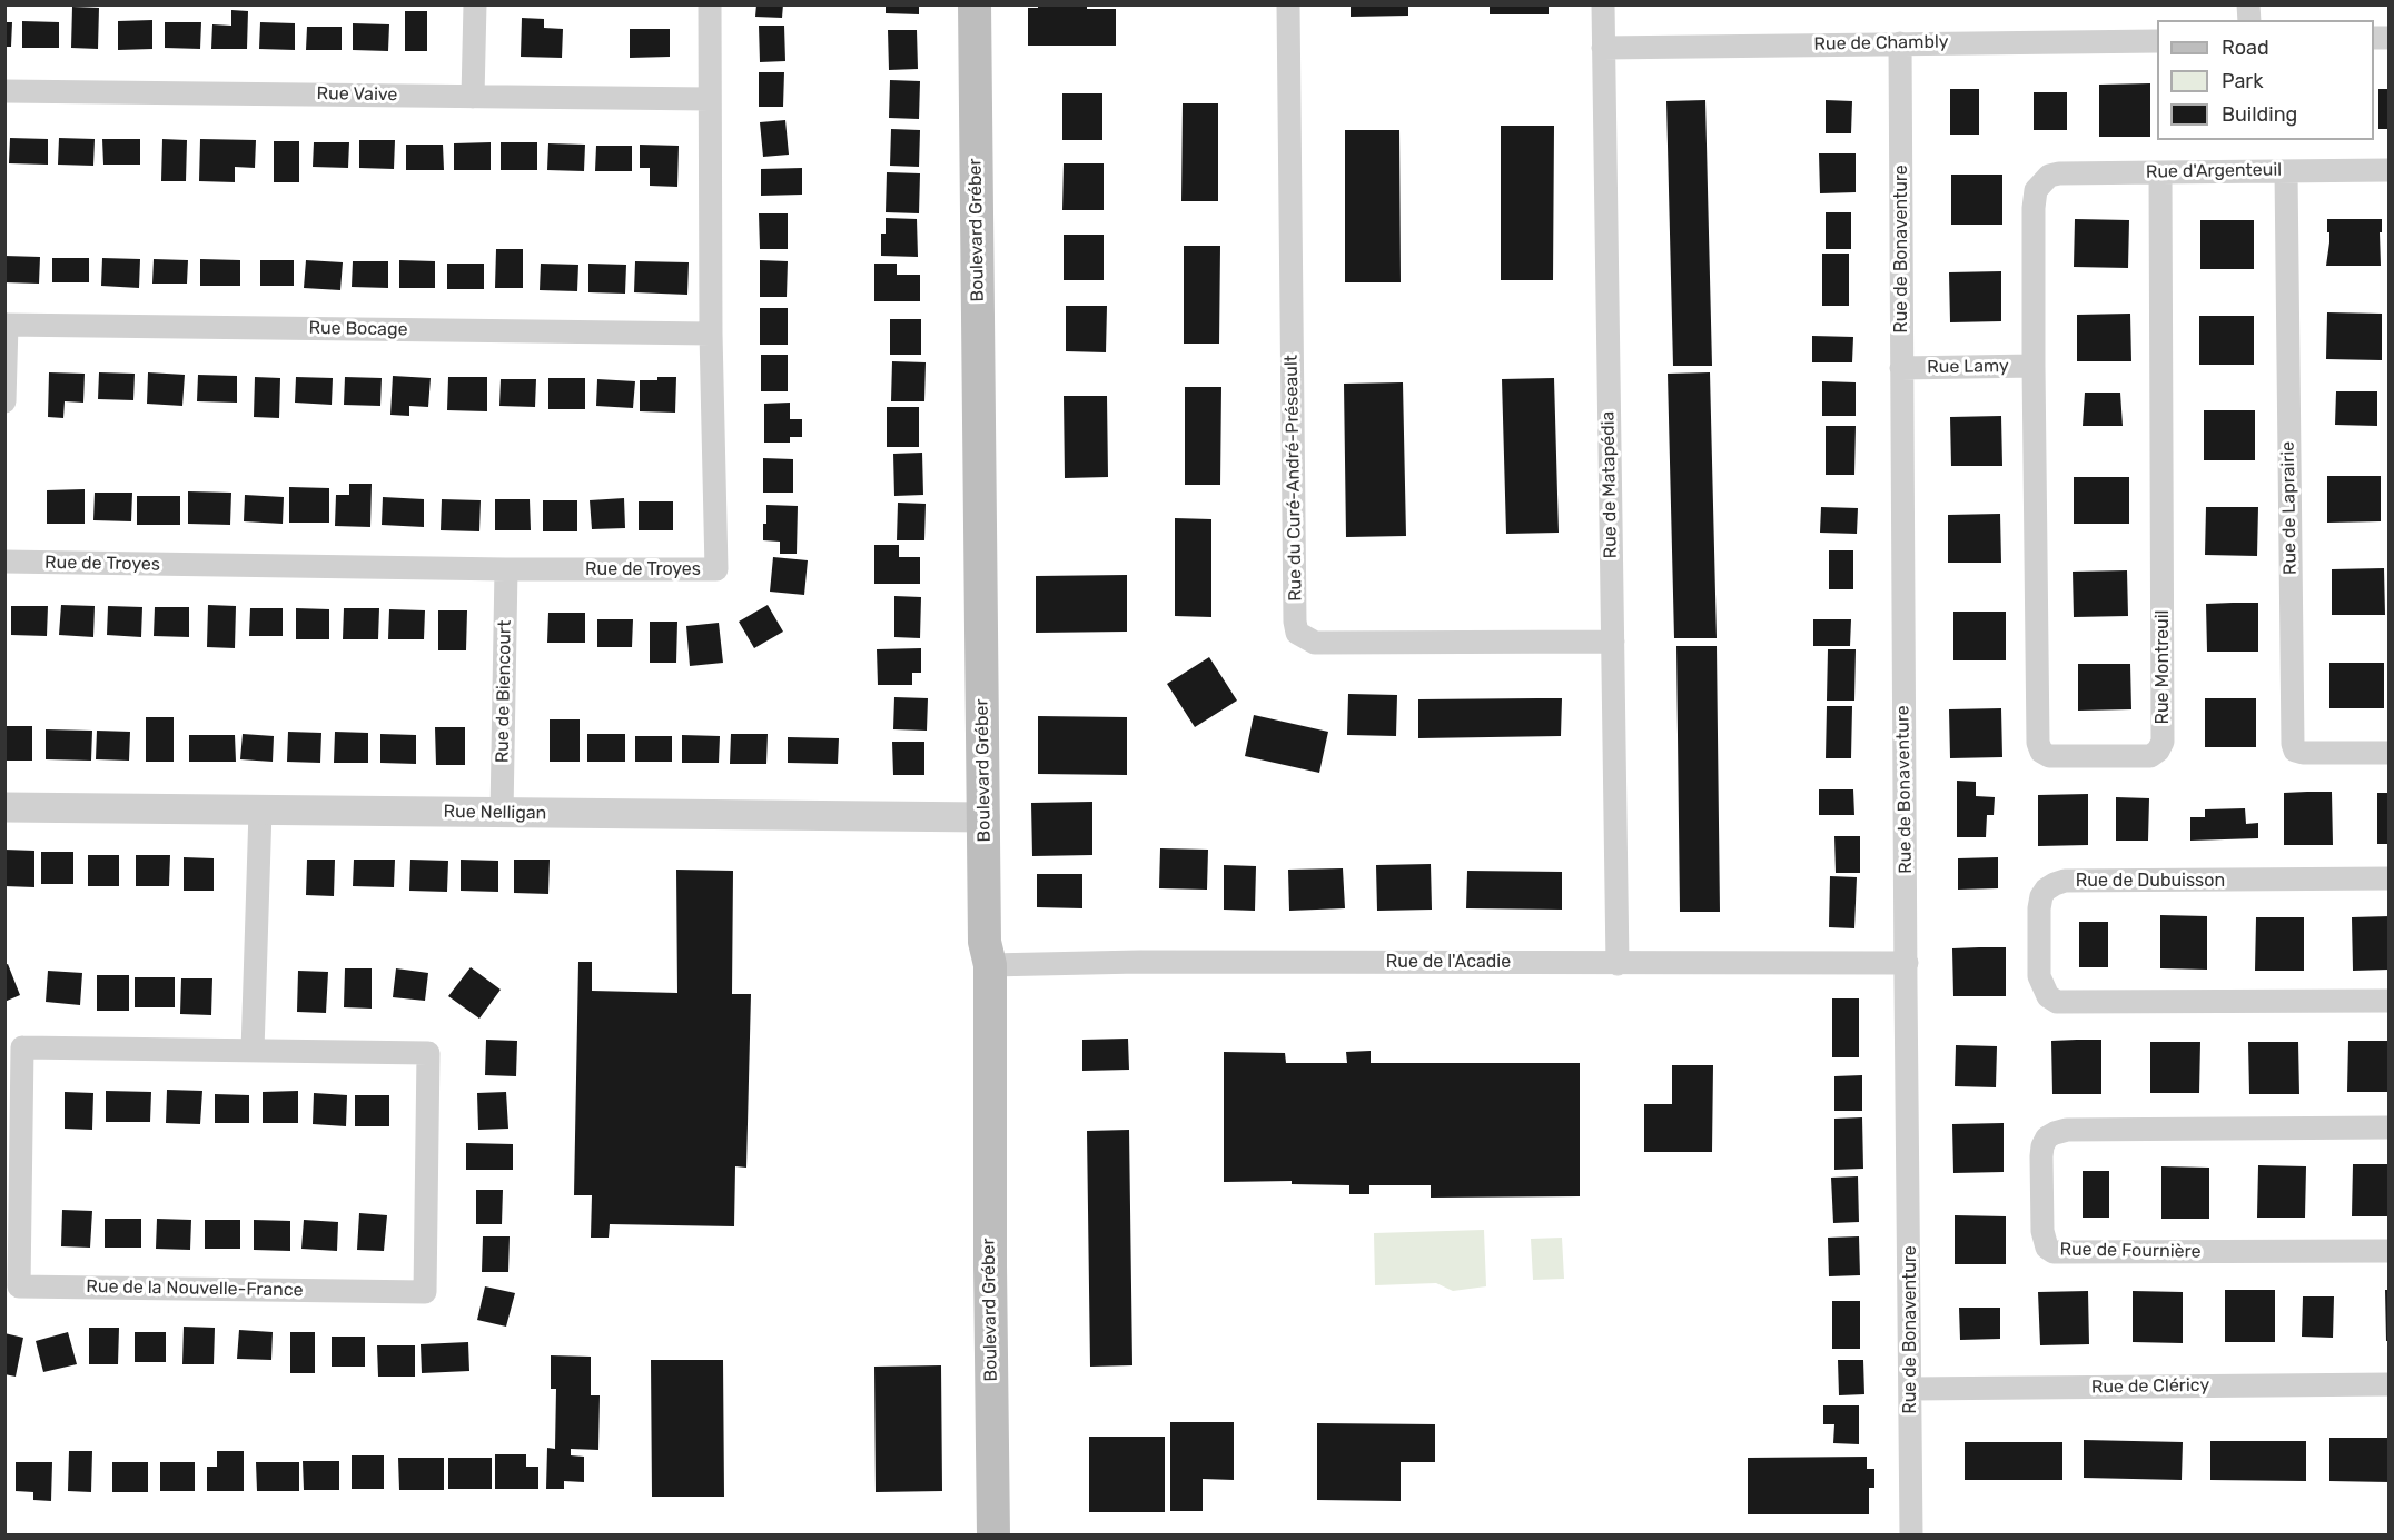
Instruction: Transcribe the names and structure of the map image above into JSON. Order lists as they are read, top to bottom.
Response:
{
  "streets": {
    "main road": ["Boulevard Gréber"],
    "street": [
      "Rue de Chambly",
      "Rue Vaive",
      "Rue d'Argenteuil",
      "Rue de Bonaventure",
      "Rue Bocage",
      "Rue Lamy",
      "Rue du Curé-André-Préseault",
      "Rue de Matapédia",
      "Rue de Laprairie",
      "Rue de Troyes",
      "Rue Montreuil",
      "Rue de Biencourt",
      "Rue Nelligan",
      "Rue de Dubuisson",
      "Rue de l'Acadie",
      "Rue de Fournière",
      "Rue de la Nouvelle-France",
      "Rue de Cléricy"
    ]
  },
  "crossings": [
    ["Rue de Chambly", "Rue de Bonaventure"],
    ["Rue de Chambly", "Rue de Matapédia"],
    ["Rue Vaive", "Rue de Troyes"],
    ["Rue d'Argenteuil", "Rue de Laprairie"],
    ["Rue d'Argenteuil", "Rue Montreuil"],
    ["Boulevard Gréber", "Rue Nelligan"],
    ["Boulevard Gréber", "Rue de l'Acadie"],
    ["Rue de Bonaventure", "Rue Lamy"],
    ["Rue de Bonaventure", "Rue de l'Acadie"],
    ["Rue de Bonaventure", "Rue de Cléricy"],
    ["Rue Bocage", "Rue de Troyes"],
    ["Rue Lamy", "Rue Montreuil"],
    ["Rue du Curé-André-Préseault", "Rue de Matapédia"],
    ["Rue de Matapédia", "Rue de l'Acadie"],
    ["Rue de Troyes", "Rue de Biencourt"],
    ["Rue de Biencourt", "Rue Nelligan"]
  ],
  "legend": ["Road", "Park", "Building"]
}
